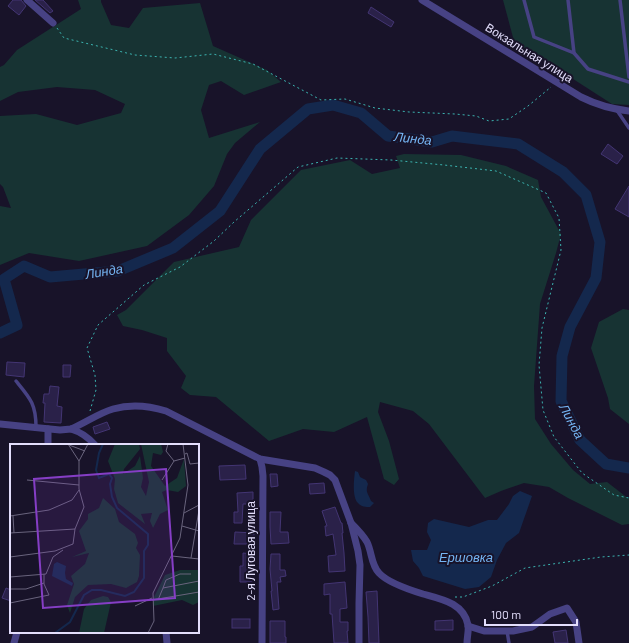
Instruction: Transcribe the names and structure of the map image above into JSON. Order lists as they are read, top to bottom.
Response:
{
  "streets": {
    "street": ["Вокзальная улица", "2-я Луговая улица"]
  },
  "water": ["Линда", "Ершовка"],
  "scale_bar": "100 m"
}
